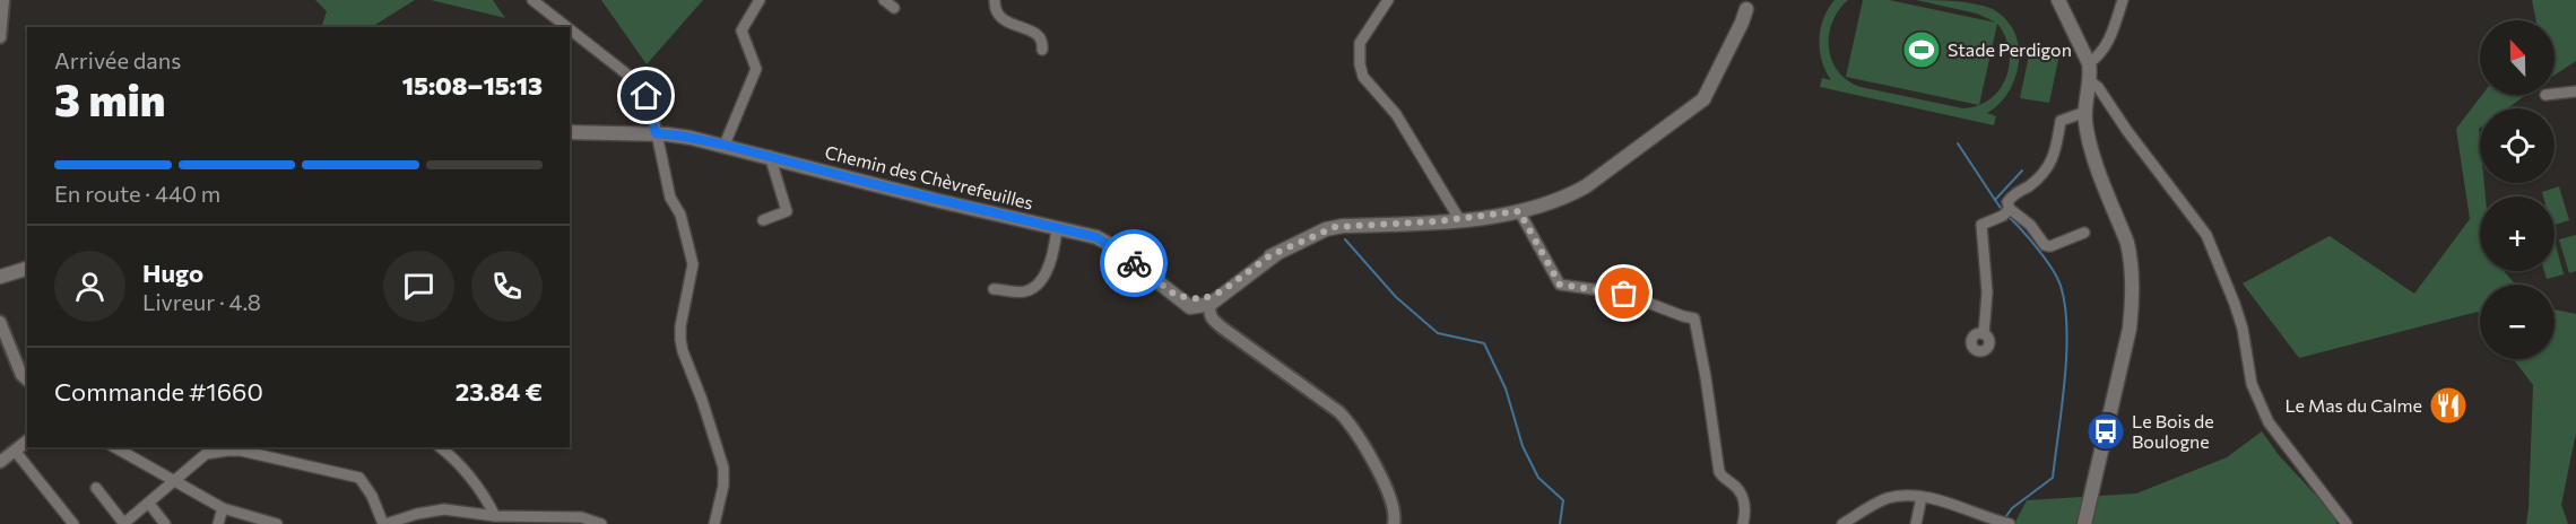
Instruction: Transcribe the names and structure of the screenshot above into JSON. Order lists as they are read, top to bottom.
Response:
{
  "streets": {
    "main road": ["Chemin des Chèvrefeuilles"]
  },
  "places": {
    "sports": ["Stade Perdigon"],
    "restaurant": ["Le Mas du Calme"],
    "bus stop": ["Le Bois de Boulogne"]
  },
  "north": "top",
  "page": {
    "map_buttons": ["+", "−"],
    "heading": ["3 min", "Arrivée dans", "15:08–15:13"],
    "panel": [
      "Hugo",
      "Livreur · 4.8",
      "Commande #1660",
      "23.84 €"
    ],
    "bar": "En route · 440 m"
  }
}
